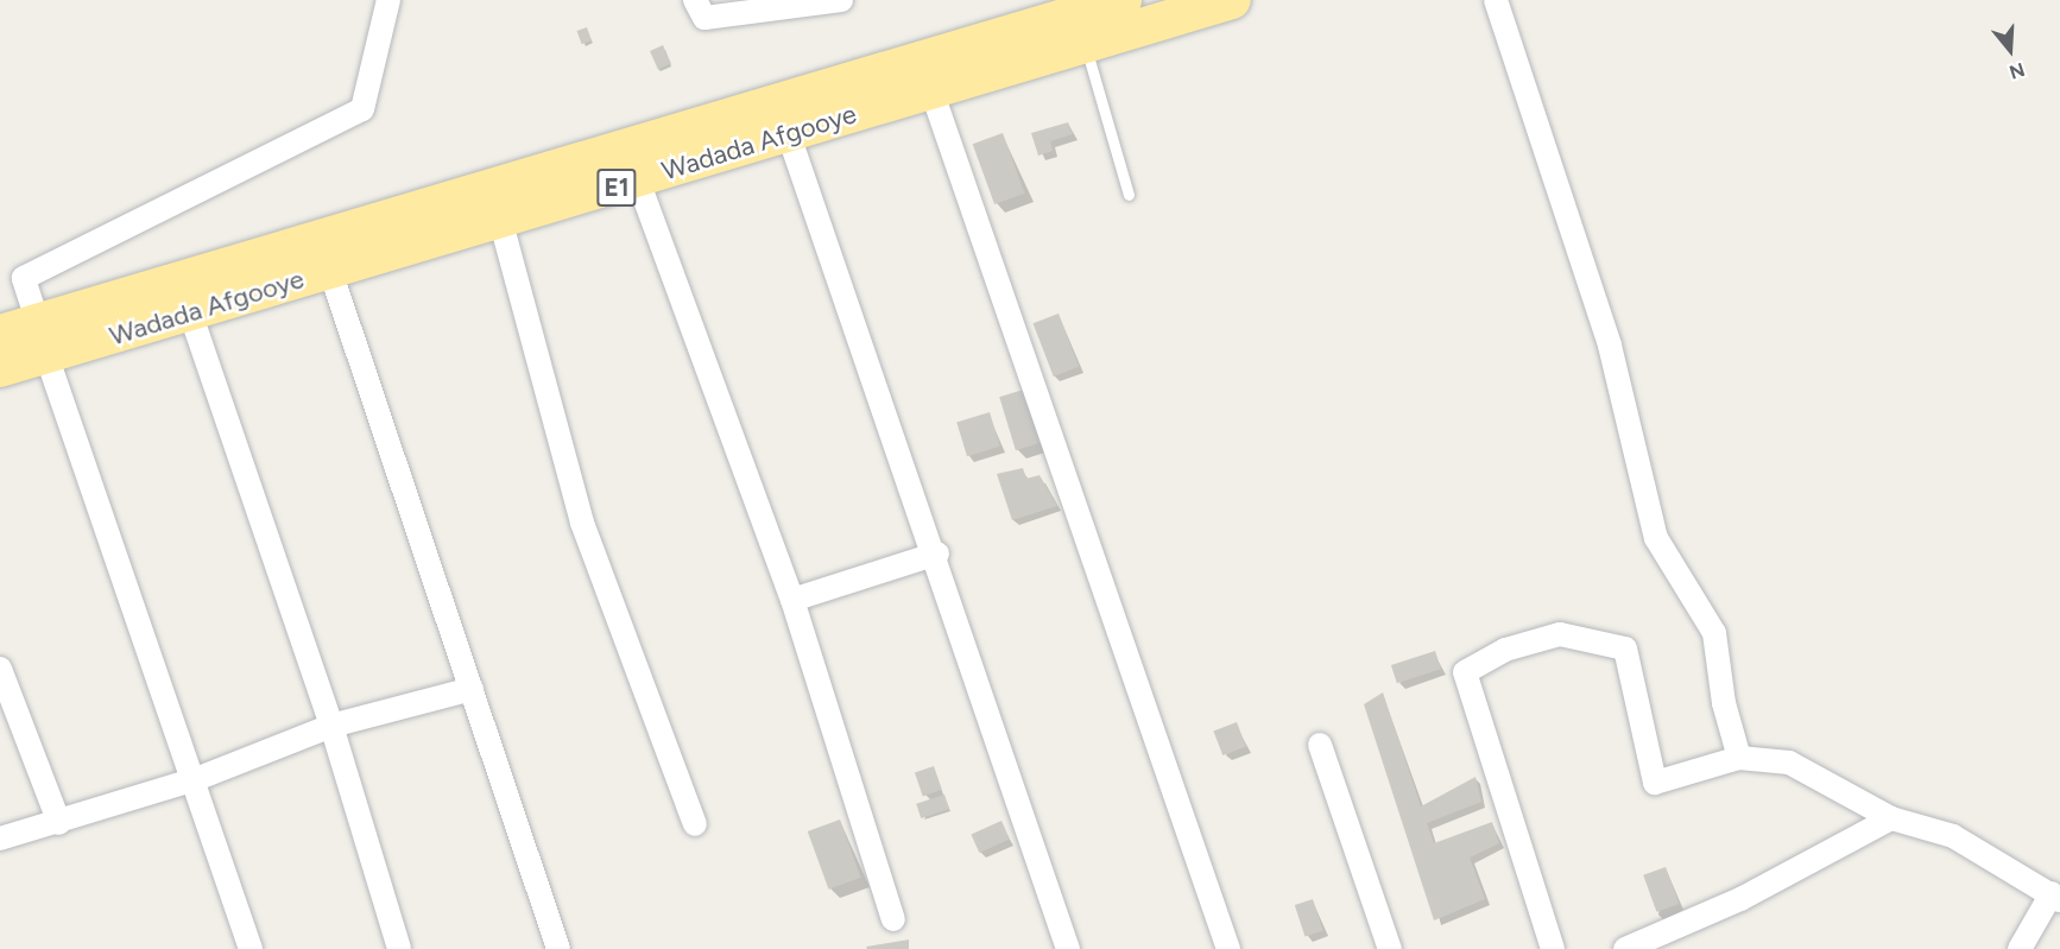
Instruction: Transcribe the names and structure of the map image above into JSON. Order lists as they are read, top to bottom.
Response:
{
  "streets": {
    "highway": ["Wadada Afgooye", "E1"]
  },
  "north": "bottom"
}
